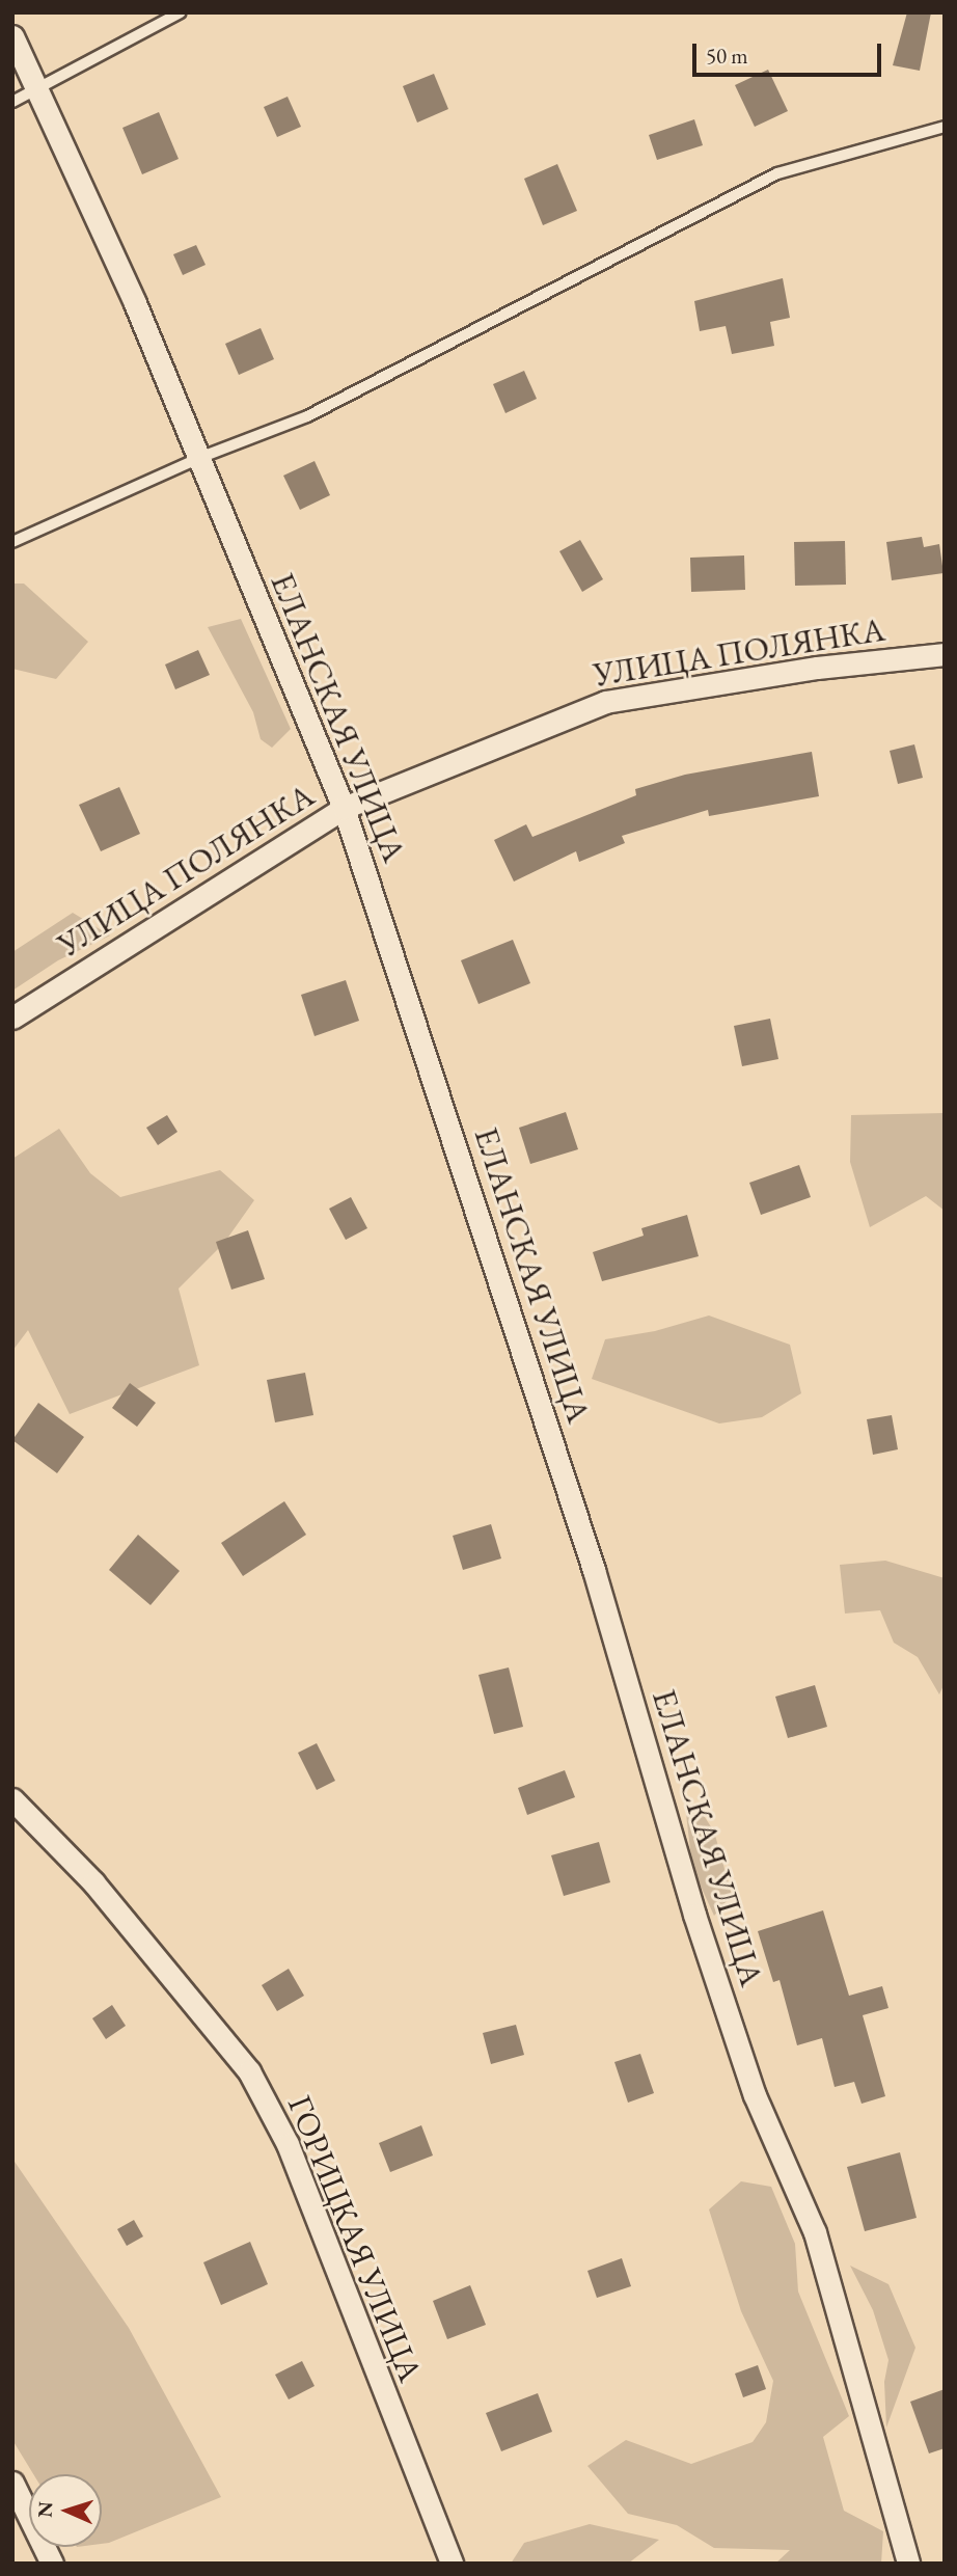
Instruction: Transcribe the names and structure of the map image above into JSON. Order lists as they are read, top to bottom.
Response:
{
  "streets": {
    "street": ["УЛИЦА ПОЛЯНКА", "ЕЛАНСКАЯ УЛИЦА", "ГОРИЦКАЯ УЛИЦА"]
  },
  "crossings": [
    ["УЛИЦА ПОЛЯНКА", "ЕЛАНСКАЯ УЛИЦА"]
  ],
  "scale_bar": "50 m",
  "north": "left"
}
